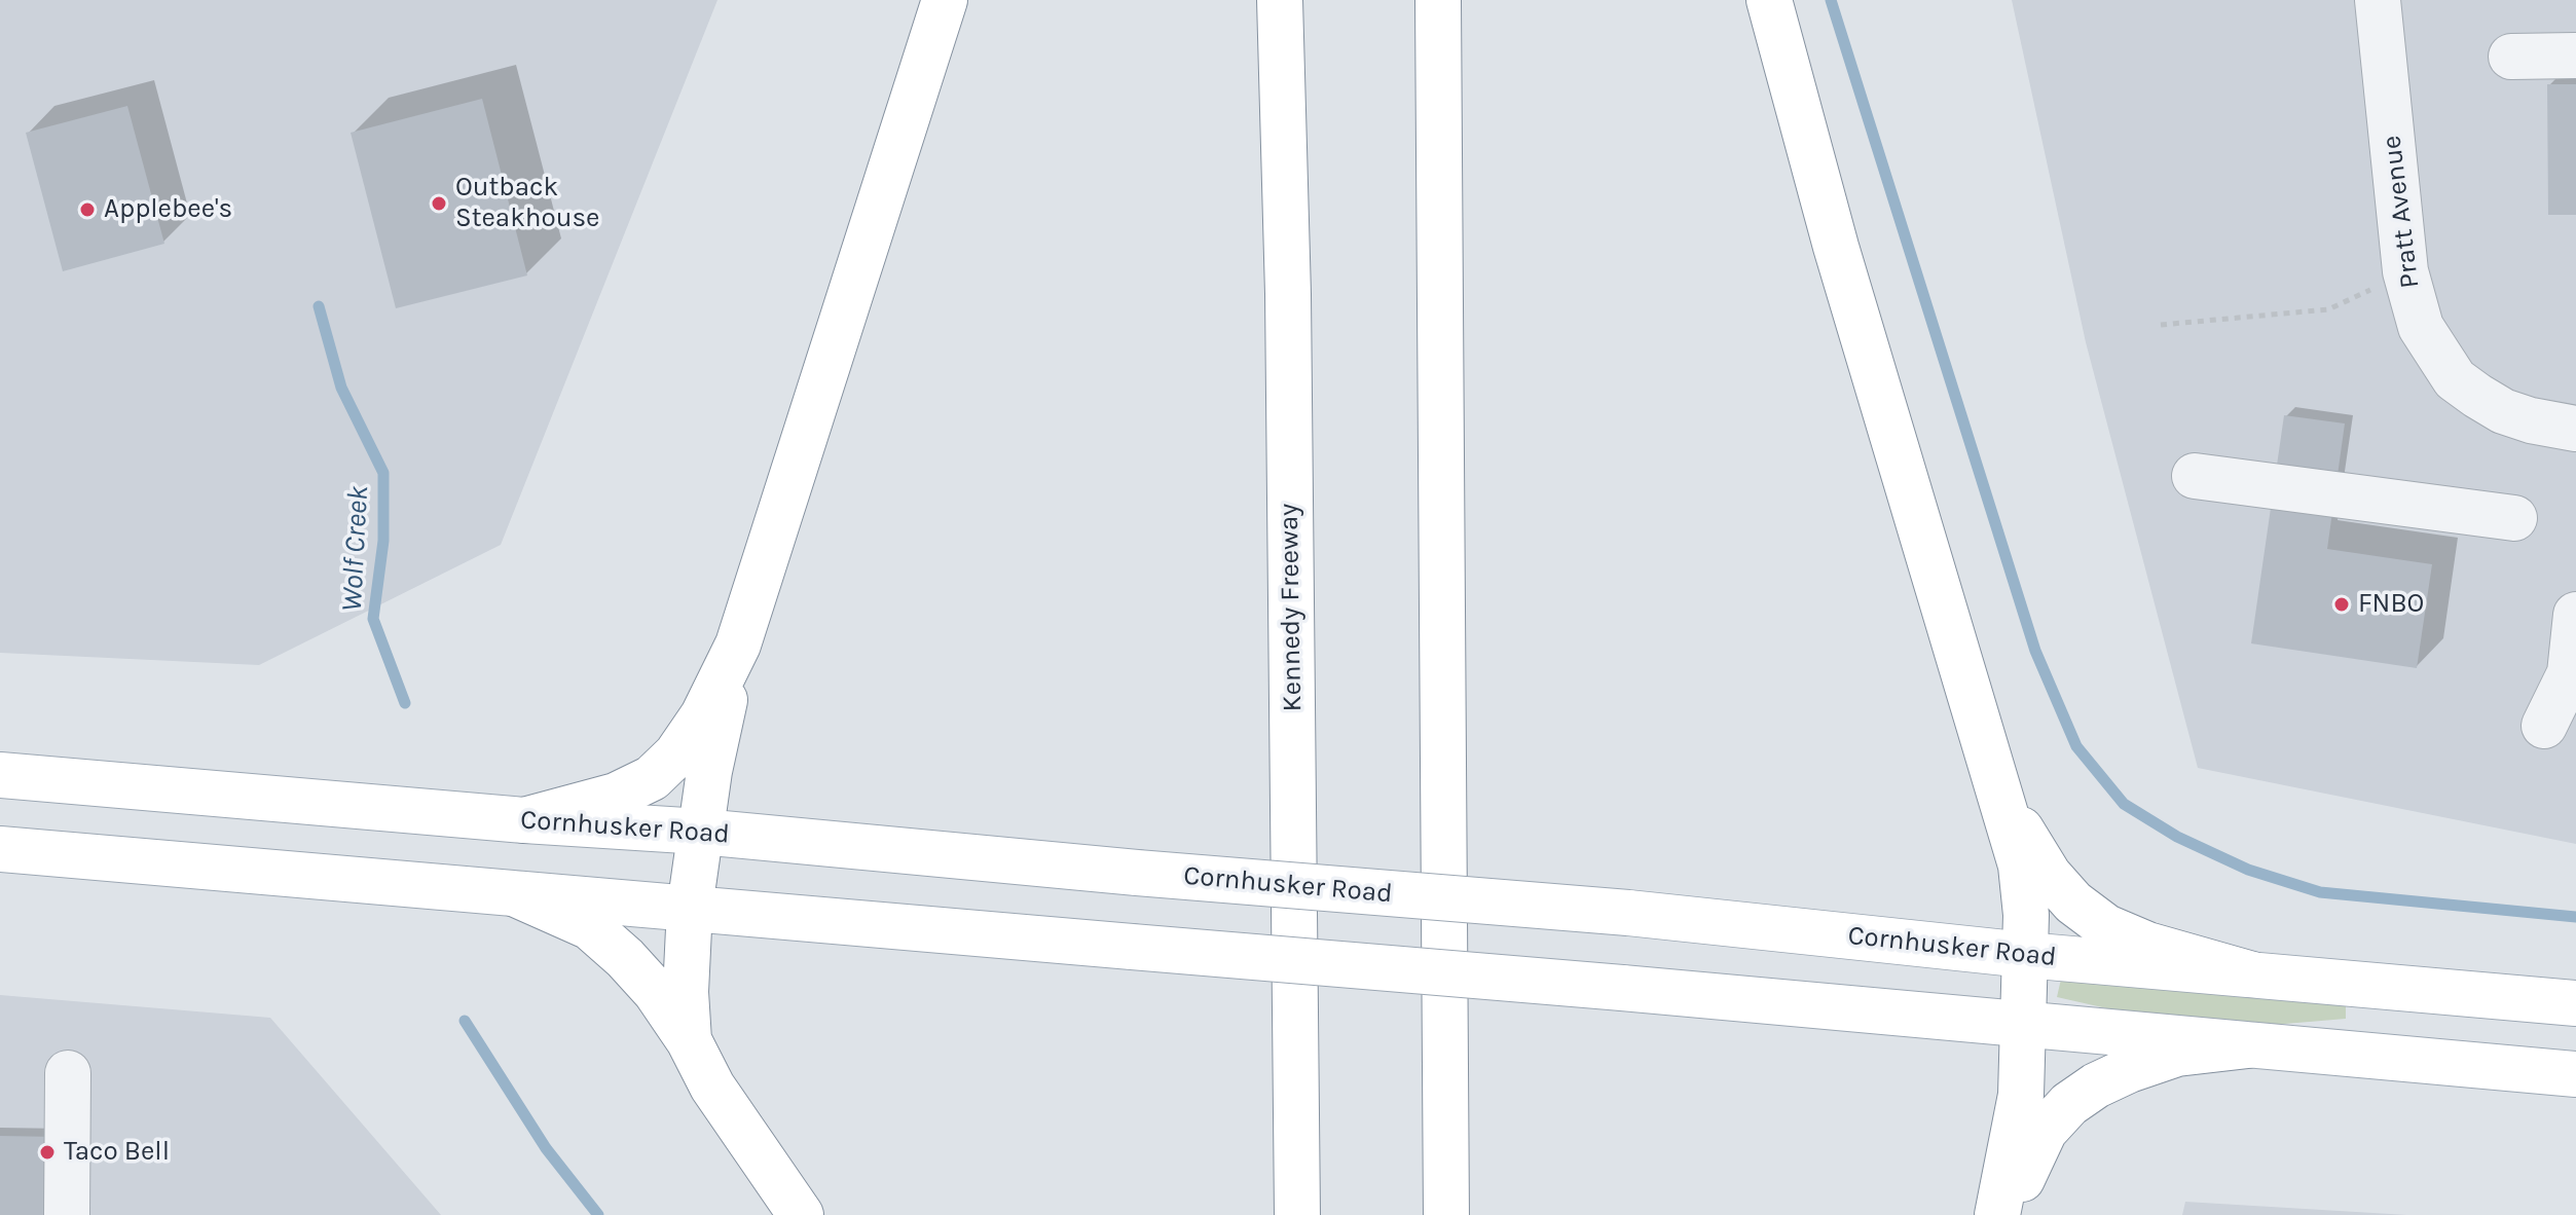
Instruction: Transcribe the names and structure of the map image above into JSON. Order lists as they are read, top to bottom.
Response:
{
  "streets": {
    "main road": ["Kennedy Freeway", "Cornhusker Road"],
    "street": ["Pratt Avenue"]
  },
  "water": ["Wolf Creek"],
  "places": [
    "Outback Steakhouse",
    "Applebee's",
    "FNBO",
    "Taco Bell"
  ]
}
